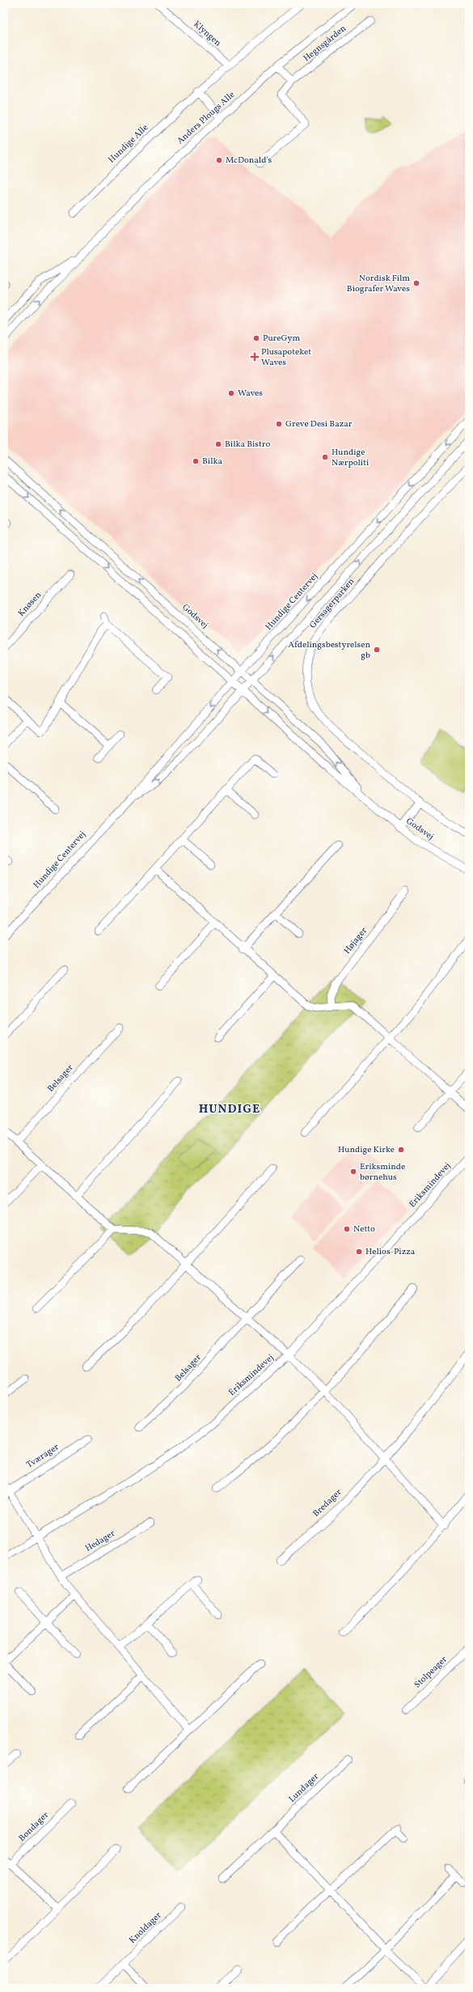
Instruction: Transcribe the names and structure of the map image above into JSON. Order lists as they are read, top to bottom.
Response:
{
  "streets": {
    "street": [
      "Klyngen",
      "Hegnsgården",
      "Anders Plougs Alle",
      "Hundige Alle",
      "Hundige Centervej",
      "Gersagerparken",
      "Knøsen",
      "Godsvej",
      "Højager",
      "Belsager",
      "Eriksmindevej",
      "Tværager",
      "Bredager",
      "Hedager",
      "Stolpeager",
      "Lundager",
      "Bondager",
      "Knoldager"
    ]
  },
  "crossings": [
    ["Klyngen", "Hundige Alle"],
    ["Hundige Centervej", "Godsvej"]
  ],
  "districts": ["HUNDIGE"],
  "places": {
    "other": [
      "McDonald's",
      "Nordisk Film Biografer Waves",
      "PureGym",
      "Waves",
      "Greve Desi Bazar",
      "Bilka Bistro",
      "Hundige Nærpoliti",
      "Bilka",
      "Afdelingsbestyrelsen gb",
      "Hundige Kirke",
      "Eriksminde børnehus",
      "Netto",
      "Helios-Pizza"
    ],
    "health": ["Plusapoteket Waves"]
  }
}
